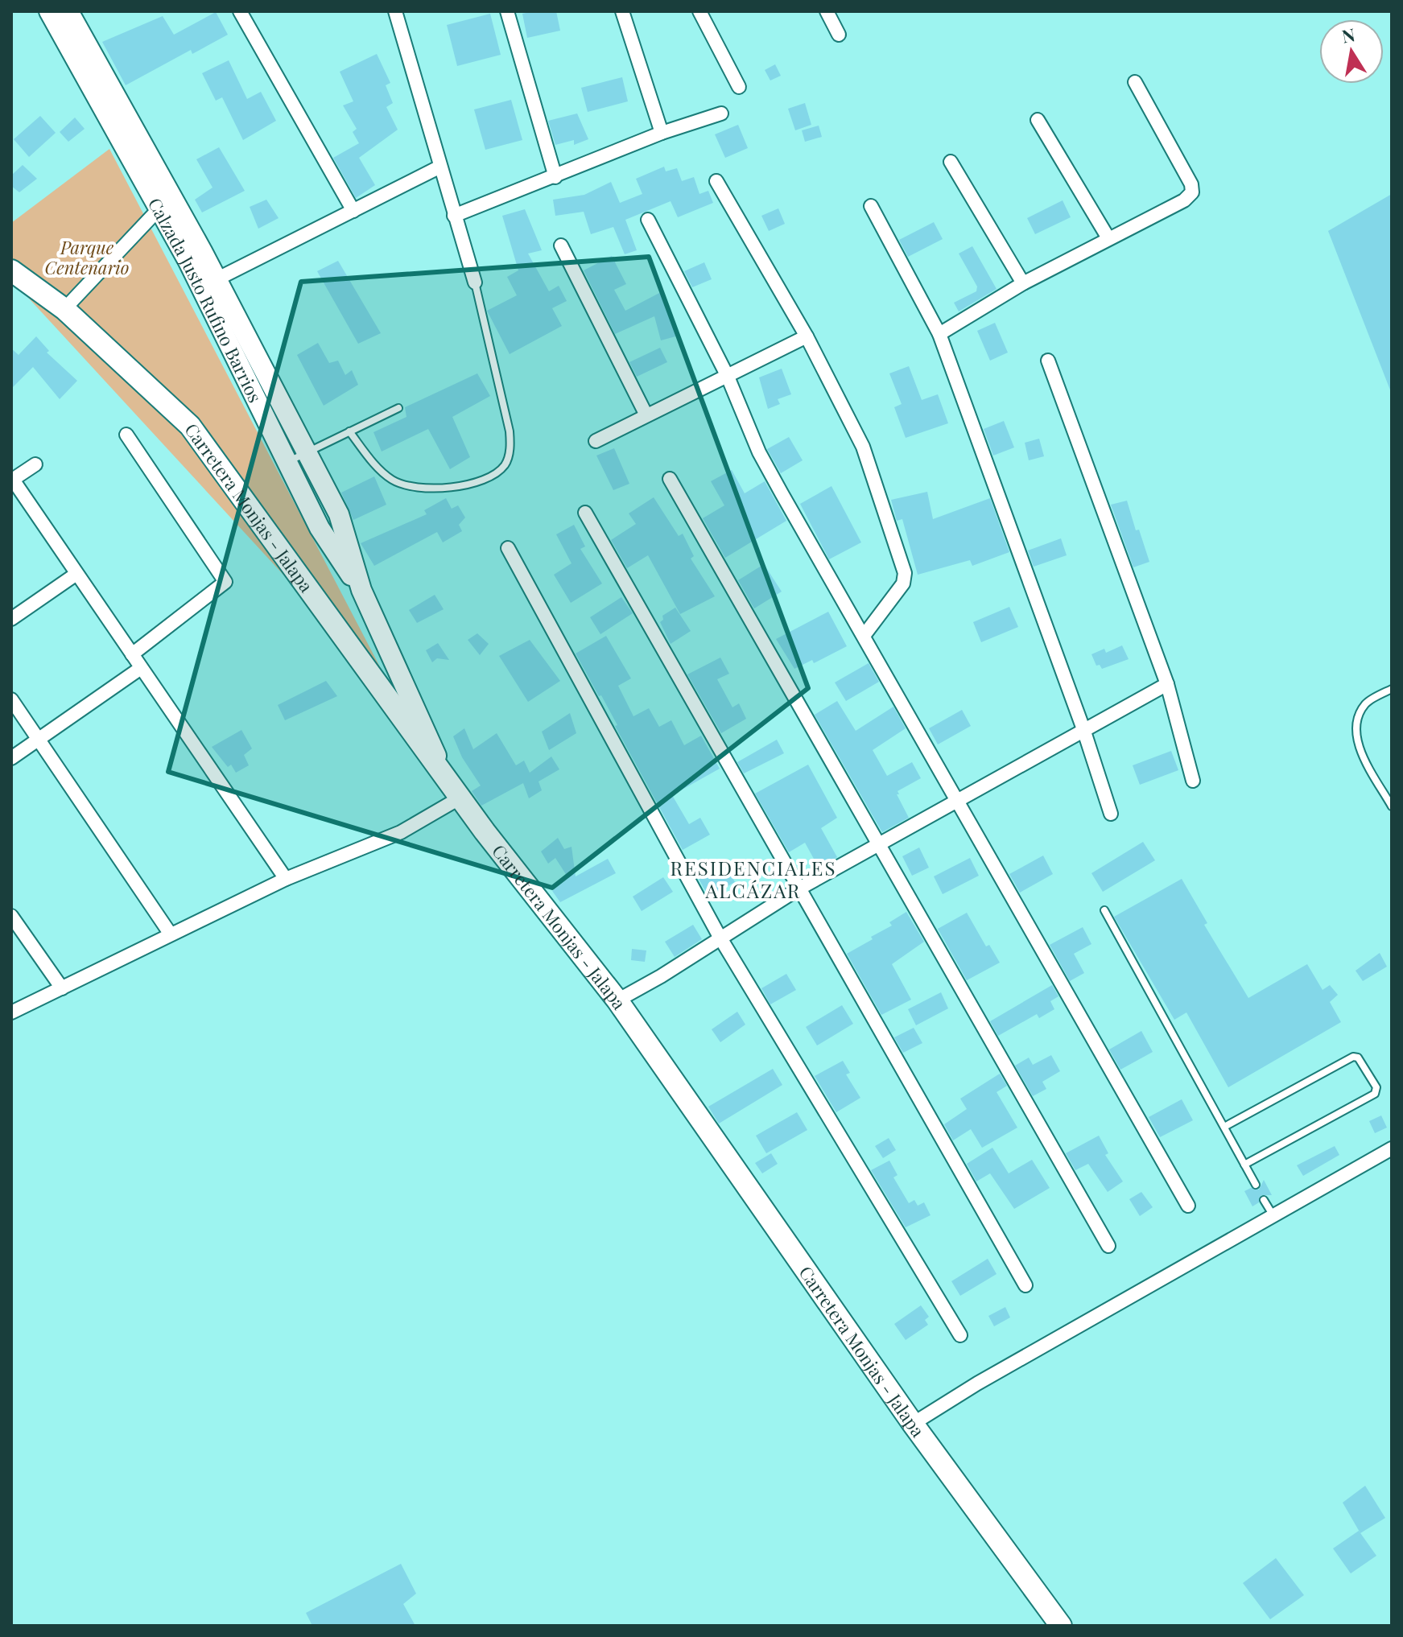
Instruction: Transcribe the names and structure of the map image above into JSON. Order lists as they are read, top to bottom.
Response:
{
  "streets": {
    "main road": ["Carretera Monjas - Jalapa"],
    "street": ["Calzada Justo Rufino Barrios"]
  },
  "crossings": [
    ["Calzada Justo Rufino Barrios", "Carretera Monjas - Jalapa"]
  ],
  "districts": ["RESIDENCIALES ALCÁZAR"],
  "parks": ["Parque Centenario"],
  "north": "top"
}
